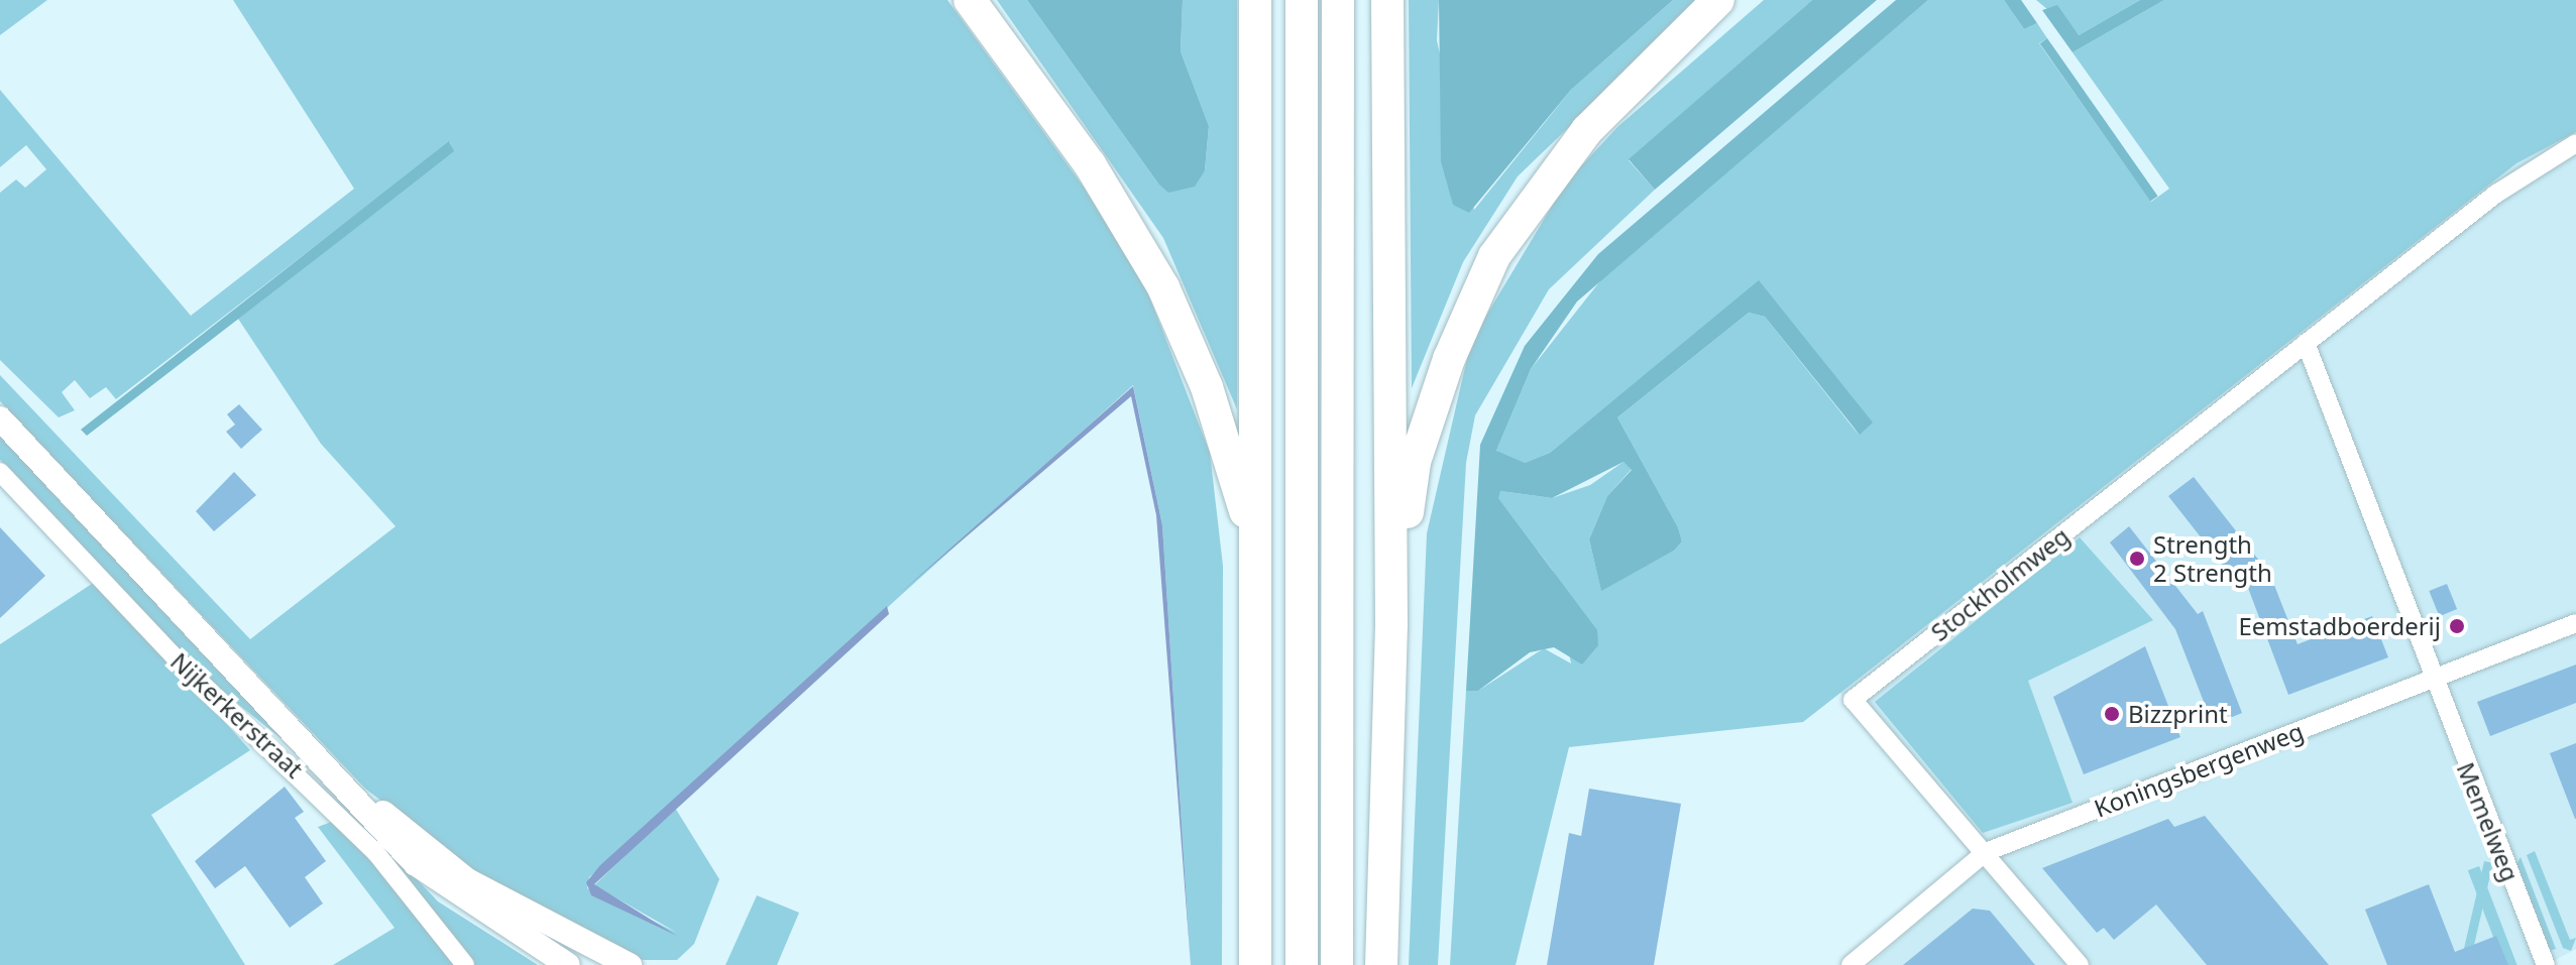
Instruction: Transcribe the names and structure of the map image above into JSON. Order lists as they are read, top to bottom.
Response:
{
  "streets": {
    "main road": ["Nijkerkerstraat"],
    "street": ["Stockholmweg", "Koningsbergenweg", "Memelweg"]
  },
  "crossings": [
    ["Stockholmweg", "Koningsbergenweg"],
    ["Koningsbergenweg", "Memelweg"]
  ],
  "places": ["Strength 2 Strength", "Eemstadboerderij", "Bizzprint"]
}
